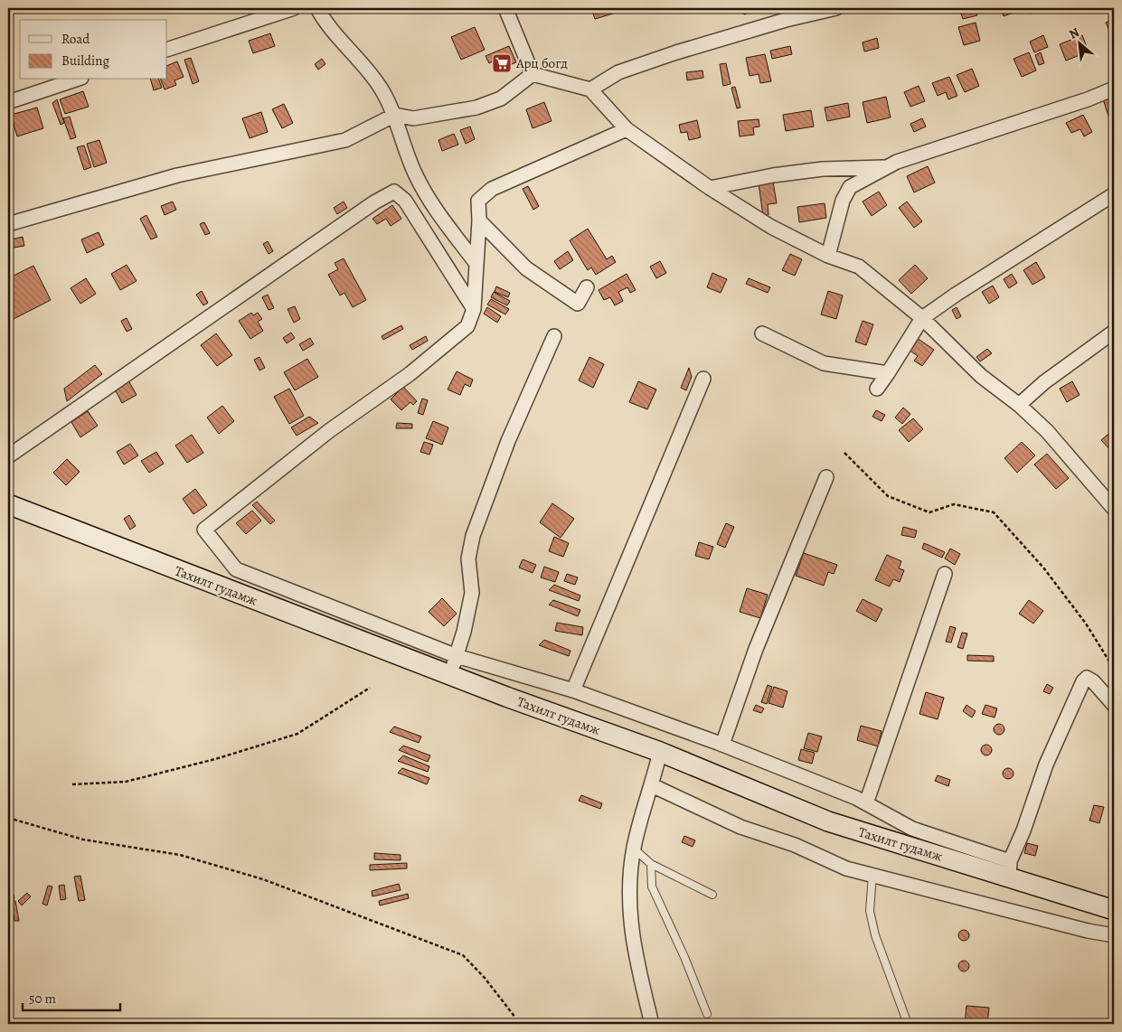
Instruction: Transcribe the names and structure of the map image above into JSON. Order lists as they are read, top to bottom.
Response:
{
  "streets": {
    "main road": ["Тахилт гудамж"]
  },
  "places": {
    "supermarket": ["Арц богд"]
  },
  "legend": ["Road", "Building"],
  "scale_bar": "50 m",
  "north": "top left"
}
